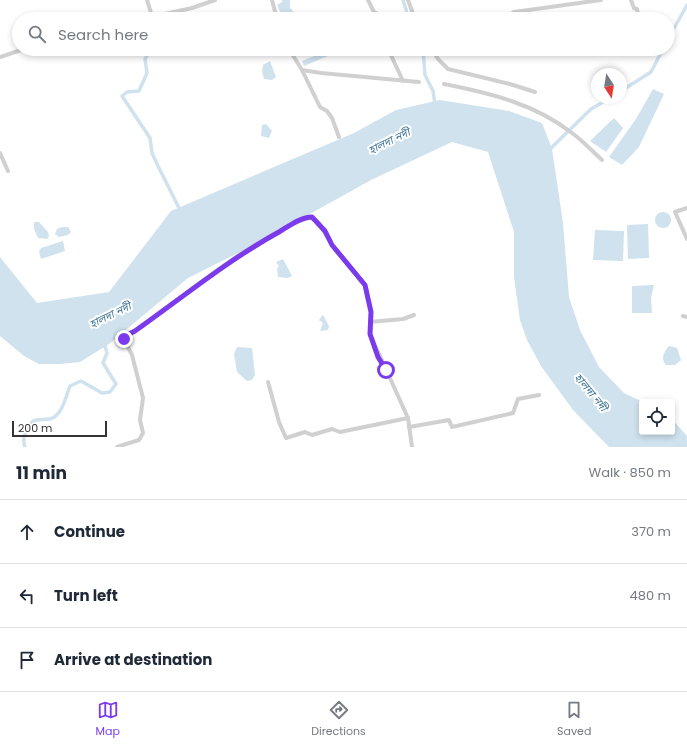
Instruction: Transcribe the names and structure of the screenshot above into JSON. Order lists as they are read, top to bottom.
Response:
{
  "water": ["হালদা নদী"],
  "scale_bar": "200 m",
  "north": "bottom",
  "page": {
    "search": "Search here",
    "scale": "200 m",
    "heading": ["11 min", "Walk · 850 m"],
    "list": [
      ["Continue", "370 m"],
      ["Turn left", "480 m"],
      "Arrive at destination"
    ],
    "nav": ["Map", "Directions", "Saved"]
  }
}
